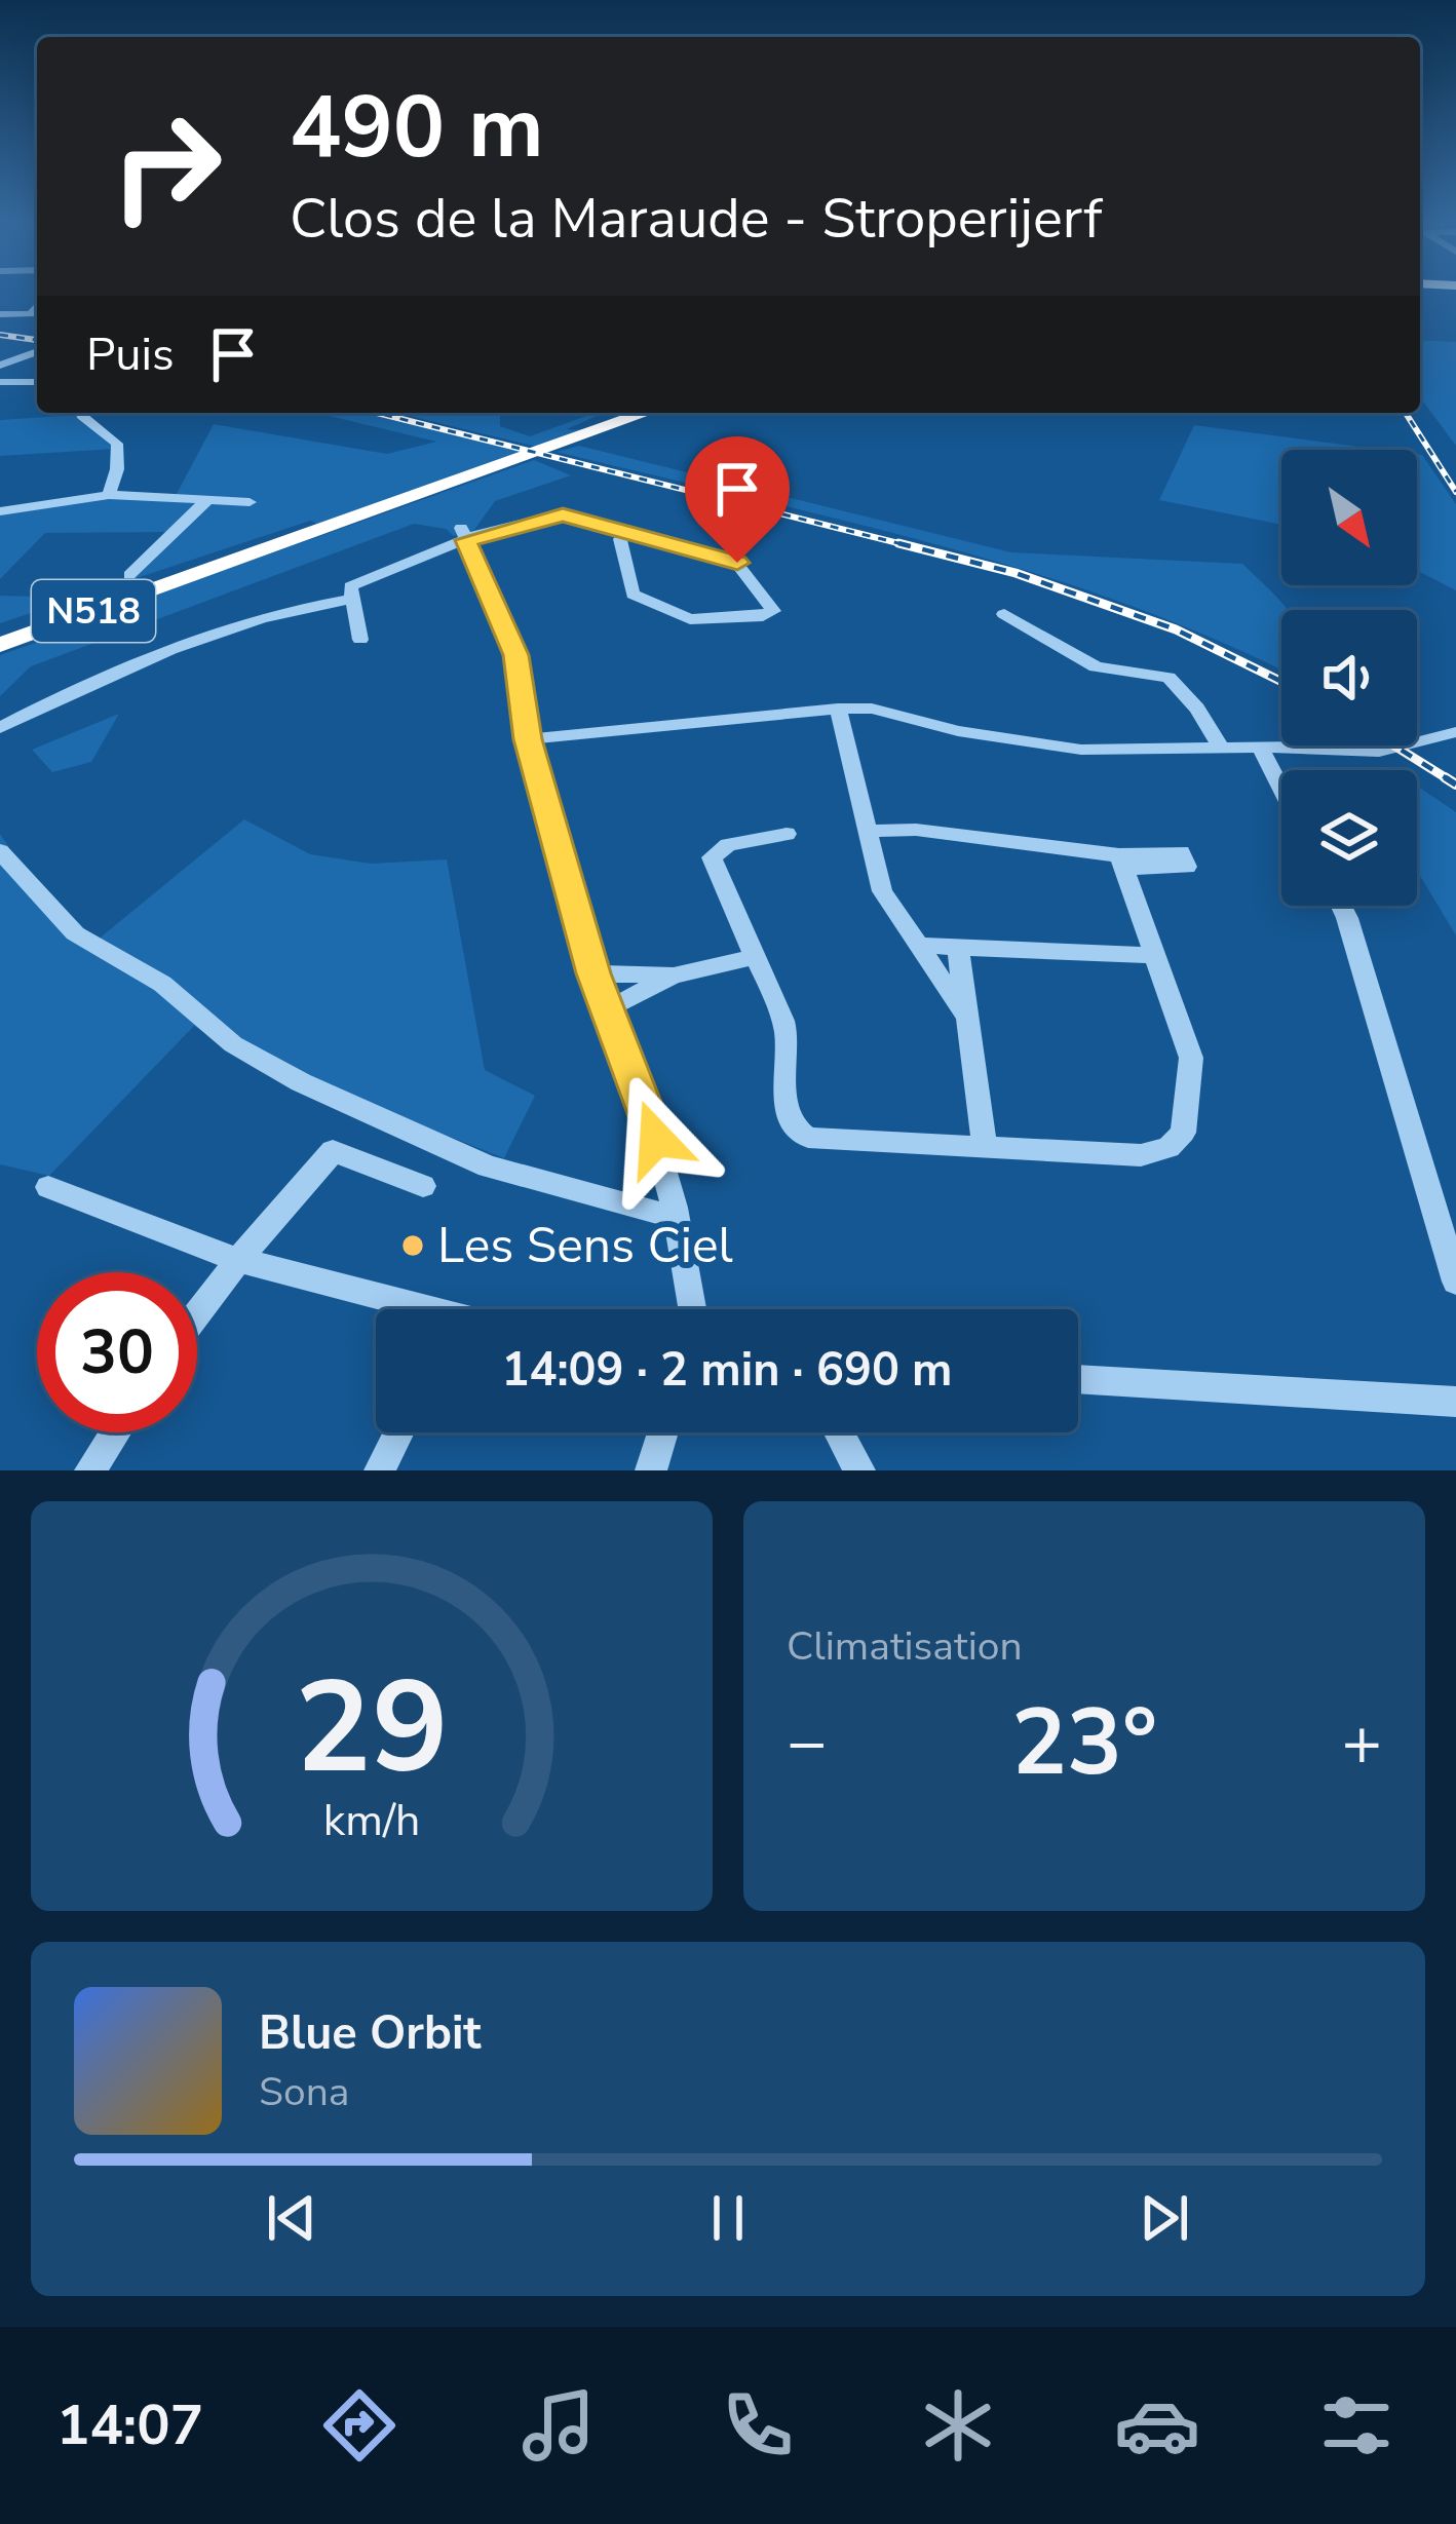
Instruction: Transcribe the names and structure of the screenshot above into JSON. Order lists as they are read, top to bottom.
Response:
{
  "streets": {
    "highway": ["N518"]
  },
  "places": ["Les Sens Ciel"],
  "north": "bottom right",
  "page": {
    "turn": ["490 m", "Clos de la Maraude - Stroperijerf"],
    "then": "Puis",
    "limit": "30",
    "trip": "14:09 · 2 min · 690 m",
    "tile": "Climatisation",
    "heat": ["−", "23°", "+"],
    "song": ["Blue Orbit", "Sona"],
    "tabs": "14:07",
    "gauge": ["29", "km/h"]
  }
}
